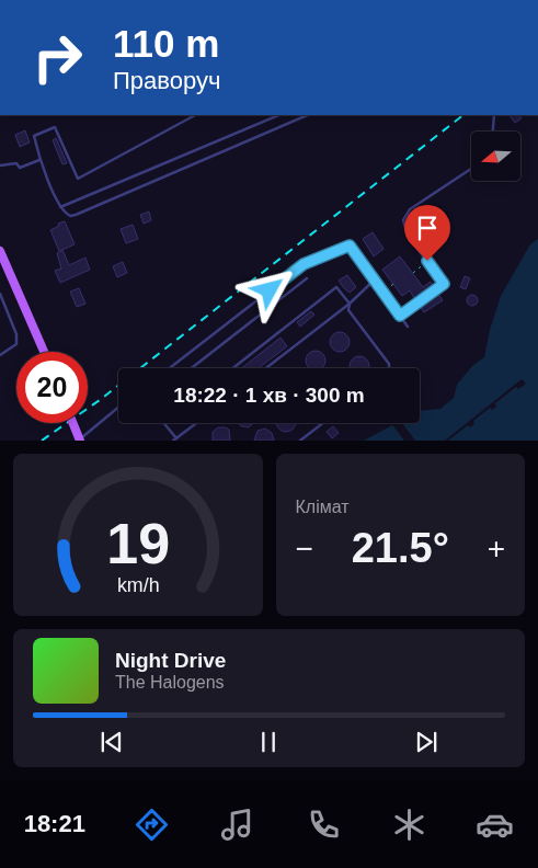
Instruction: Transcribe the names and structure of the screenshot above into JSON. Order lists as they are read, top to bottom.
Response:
{
  "north": "left",
  "page": {
    "turn": ["110 m", "Праворуч"],
    "limit": "20",
    "trip": "18:22 · 1 хв · 300 m",
    "tile": "Клімат",
    "heat": ["−", "21.5°", "+"],
    "song": ["Night Drive", "The Halogens"],
    "tabs": "18:21",
    "gauge": ["19", "km/h"]
  }
}
